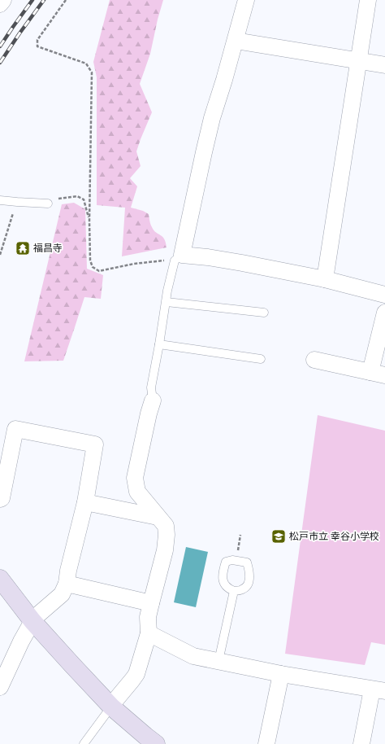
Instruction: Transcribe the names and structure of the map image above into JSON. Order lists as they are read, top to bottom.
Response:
{
  "places": {
    "temple": ["福昌寺"],
    "school or university": ["松戸市立 幸谷小学校"]
  }
}
